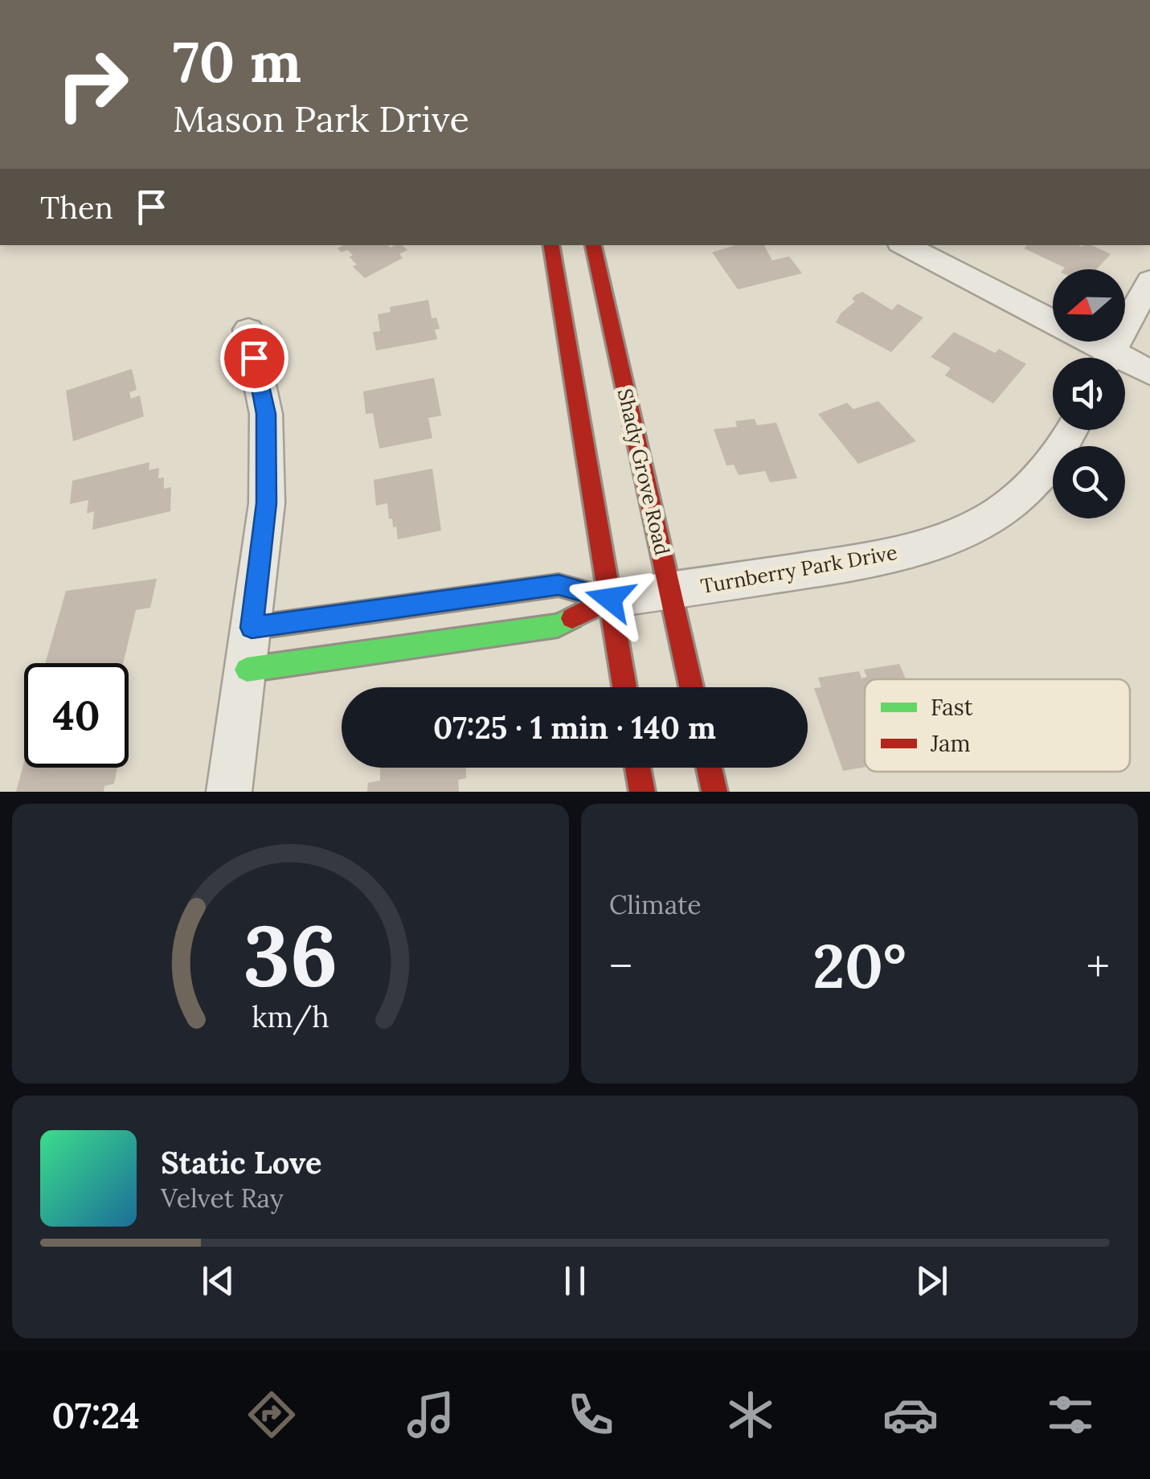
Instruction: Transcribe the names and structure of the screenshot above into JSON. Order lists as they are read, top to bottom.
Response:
{
  "streets": {
    "main road": ["Shady Grove Road", "Turnberry Park Drive"]
  },
  "crossings": [
    ["Shady Grove Road", "Turnberry Park Drive"]
  ],
  "legend": ["Fast", "Jam"],
  "north": "left",
  "page": {
    "turn": ["70 m", "Mason Park Drive"],
    "then": "Then",
    "limit": "40",
    "trip": "07:25 · 1 min · 140 m",
    "tile": "Climate",
    "heat": ["−", "20°", "+"],
    "song": ["Static Love", "Velvet Ray"],
    "tabs": "07:24",
    "gauge": ["36", "km/h"]
  }
}
